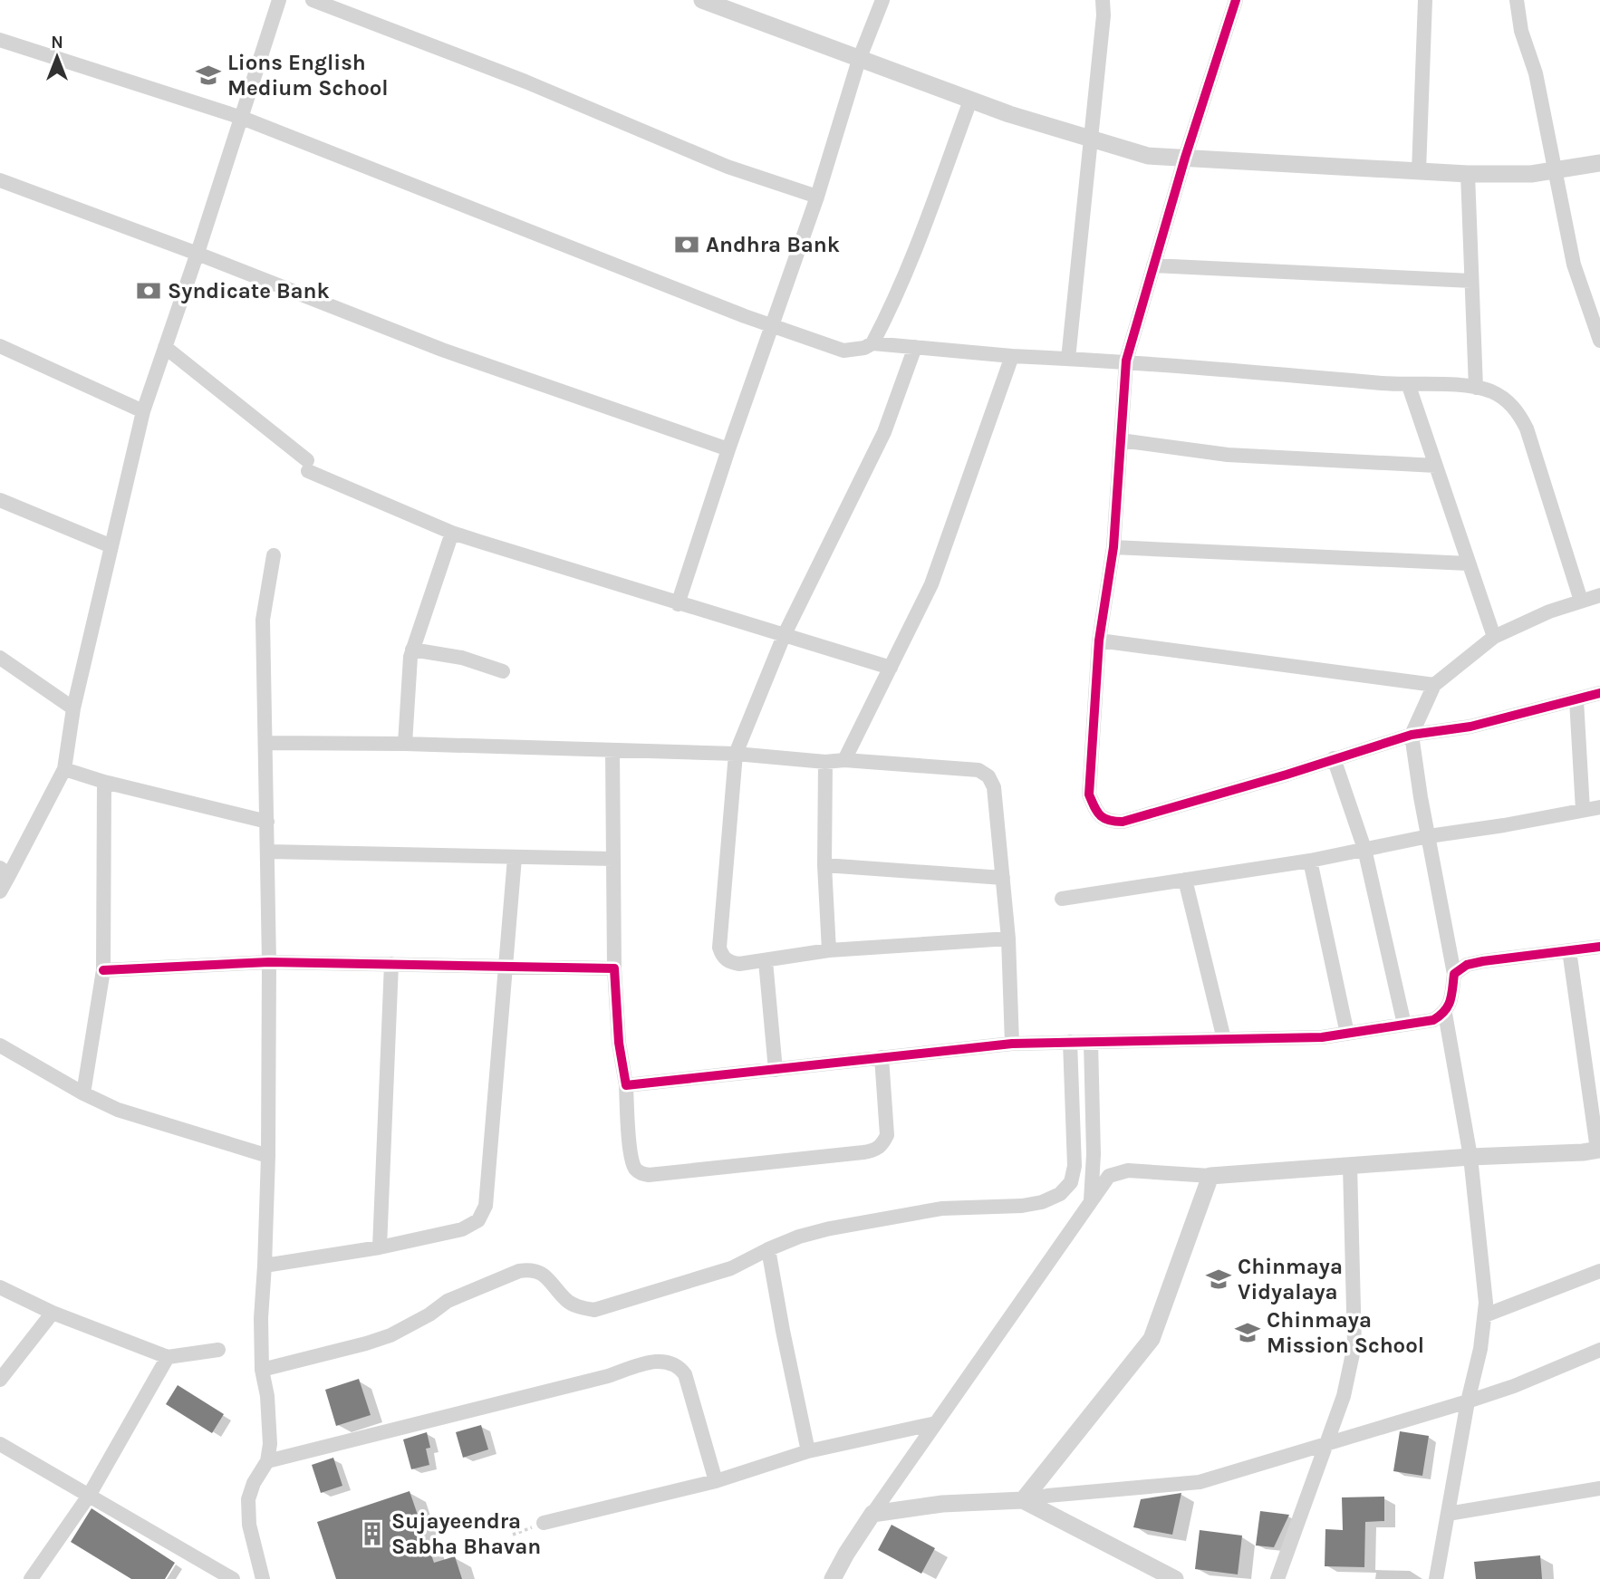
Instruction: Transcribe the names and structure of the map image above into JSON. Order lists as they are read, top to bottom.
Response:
{
  "places": {
    "school or university": ["Lions English Medium School", "Chinmaya Vidyalaya", "Chinmaya Mission School"],
    "bank": ["Andhra Bank", "Syndicate Bank"],
    "building": ["Sujayeendra Sabha Bhavan"]
  },
  "north": "top"
}
